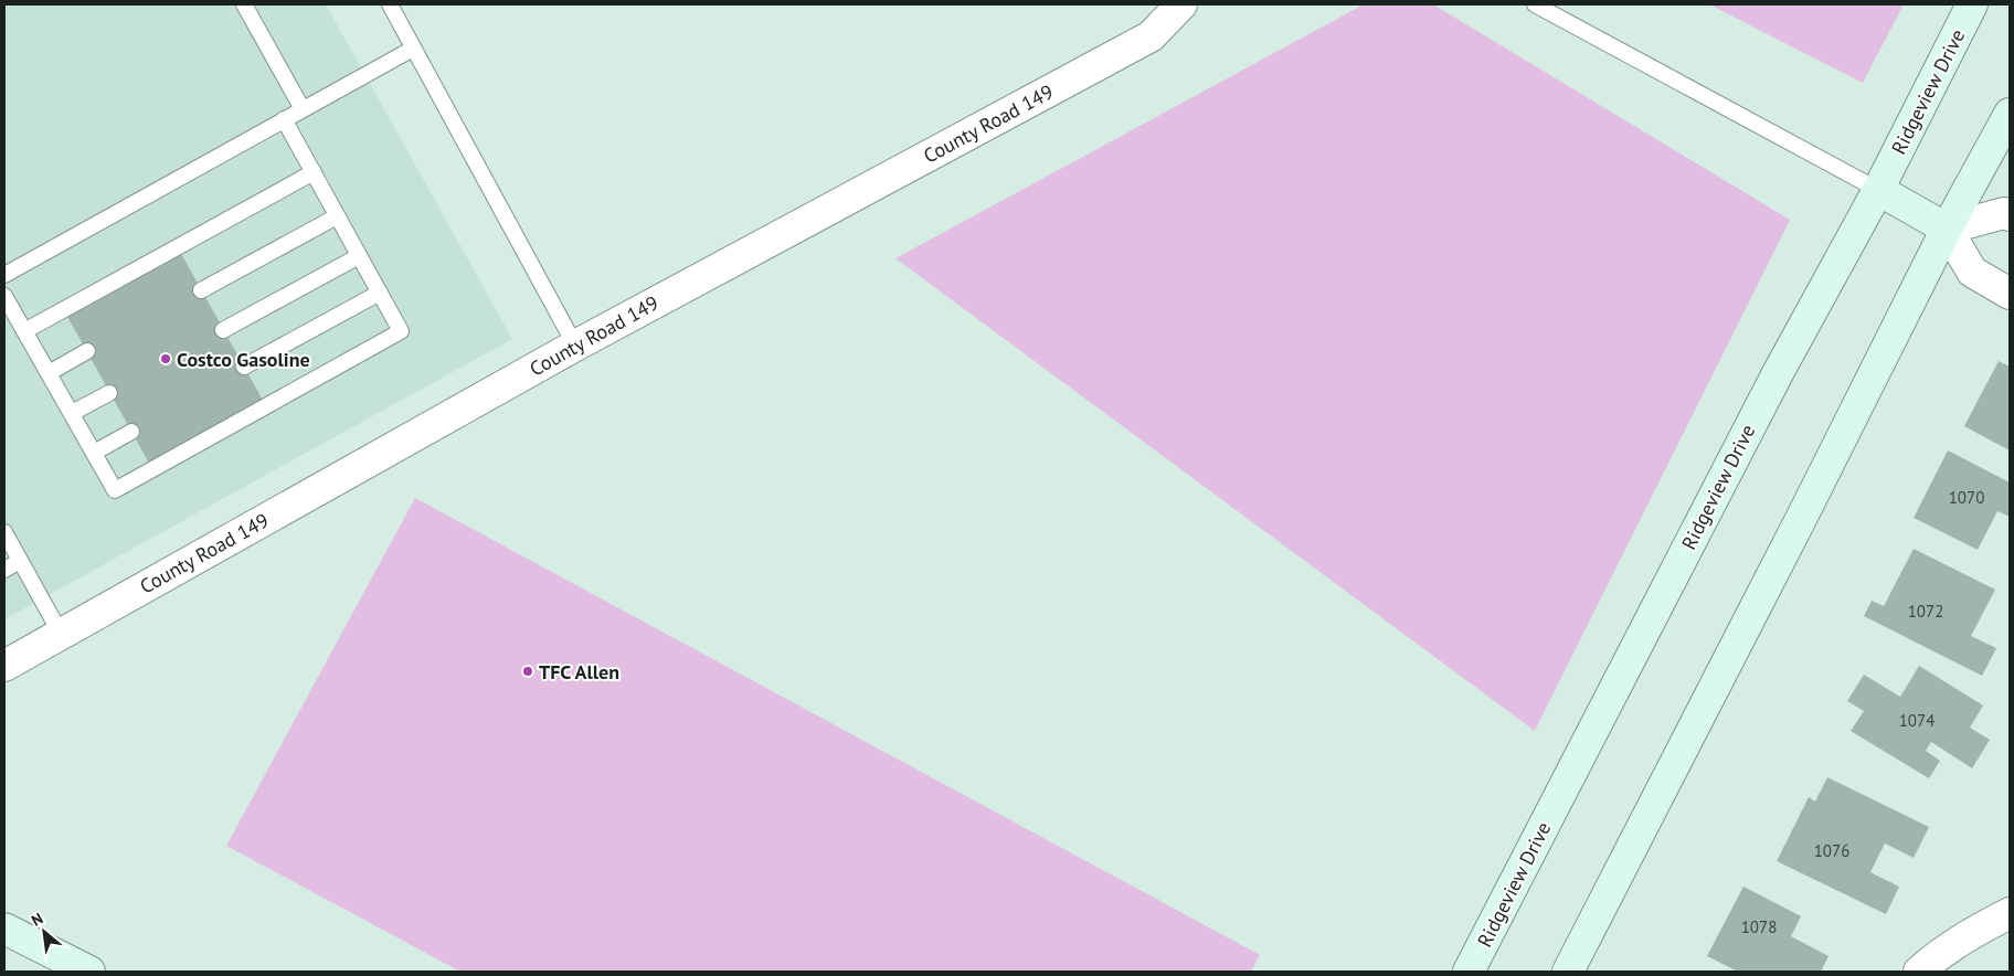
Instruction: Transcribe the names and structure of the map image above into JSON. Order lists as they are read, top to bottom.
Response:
{
  "streets": {
    "main road": ["Ridgeview Drive"],
    "street": ["County Road 149"]
  },
  "places": ["Costco Gasoline", "TFC Allen"],
  "house_numbers": [
    "1070",
    "1072",
    "1074",
    "1076",
    "1078"
  ],
  "north": "top left"
}
